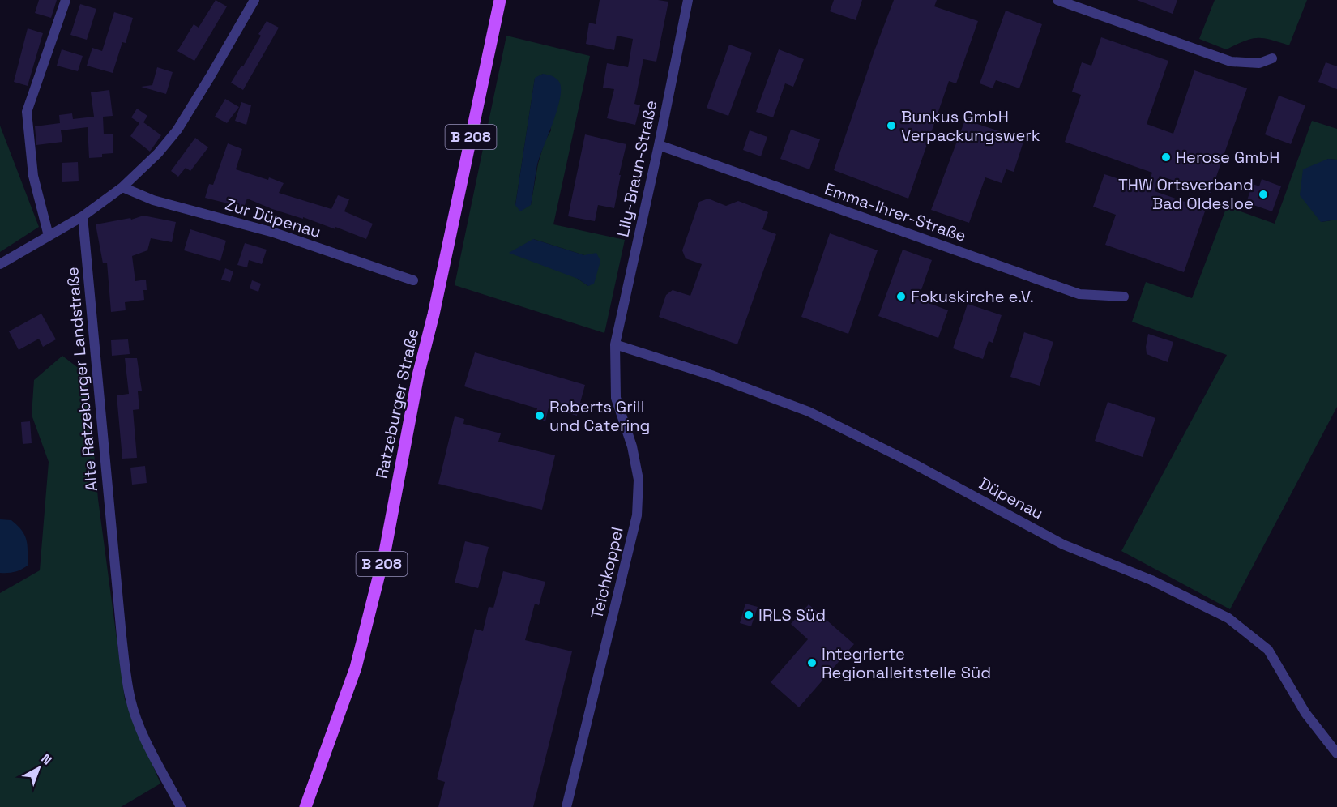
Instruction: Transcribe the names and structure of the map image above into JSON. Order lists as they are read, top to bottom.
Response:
{
  "streets": {
    "main road": ["B 208", "Ratzeburger Straße"],
    "street": [
      "Lily-Braun-Straße",
      "Emma-Ihrer-Straße",
      "Zur Düpenau",
      "Alte Ratzeburger Landstraße",
      "Düpenau",
      "Teichkoppel"
    ]
  },
  "crossings": [
    ["Lily-Braun-Straße", "Emma-Ihrer-Straße"],
    ["Lily-Braun-Straße", "Düpenau"],
    ["Lily-Braun-Straße", "Teichkoppel"],
    ["Düpenau", "Teichkoppel"]
  ],
  "places": [
    "Bunkus GmbH Verpackungswerk",
    "Herose GmbH",
    "THW Ortsverband Bad Oldesloe",
    "Fokuskirche e.V.",
    "Roberts Grill und Catering",
    "IRLS Süd",
    "Integrierte Regionalleitstelle Süd"
  ],
  "north": "top right"
}
